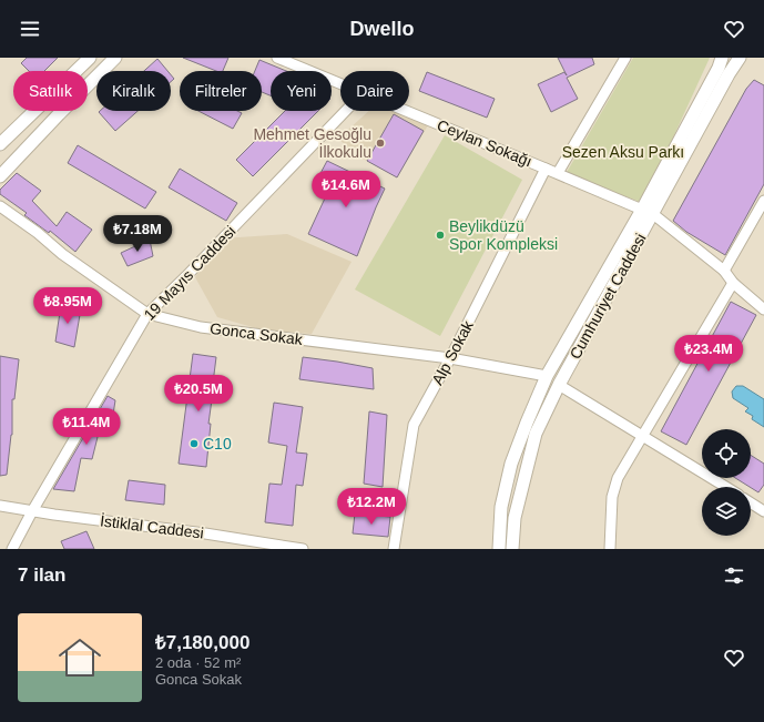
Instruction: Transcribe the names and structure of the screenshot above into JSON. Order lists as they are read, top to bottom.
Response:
{
  "streets": {
    "main road": ["Cumhuriyet Caddesi"],
    "street": [
      "Ceylan Sokağı",
      "19 Mayıs Caddesi",
      "Gonca Sokak",
      "Alp Sokak",
      "İstiklal Caddesi"
    ]
  },
  "crossings": [
    ["Ceylan Sokağı", "Cumhuriyet Caddesi"],
    ["Ceylan Sokağı", "Alp Sokak"],
    ["19 Mayıs Caddesi", "Gonca Sokak"],
    ["19 Mayıs Caddesi", "İstiklal Caddesi"],
    ["Cumhuriyet Caddesi", "Gonca Sokak"],
    ["Gonca Sokak", "Alp Sokak"]
  ],
  "parks": ["Sezen Aksu Parkı"],
  "places": ["Mehmet Gesoğlu İlkokulu", "Beylikdüzü Spor Kompleksi", "C10"],
  "page": {
    "header": "Dwello",
    "chip": [
      "Satılık",
      "Kiralık",
      "Filtreler",
      "Yeni",
      "Daire"
    ],
    "price": [
      "₺14.6M",
      "₺7.18M",
      "₺8.95M",
      "₺23.4M",
      "₺20.5M",
      "₺11.4M",
      "₺12.2M"
    ],
    "heading": "7 ilan",
    "list": [
      {
        "name": "₺7,180,000",
        "note": "2 oda · 52 m² · Gonca Sokak"
      }
    ]
  }
}
